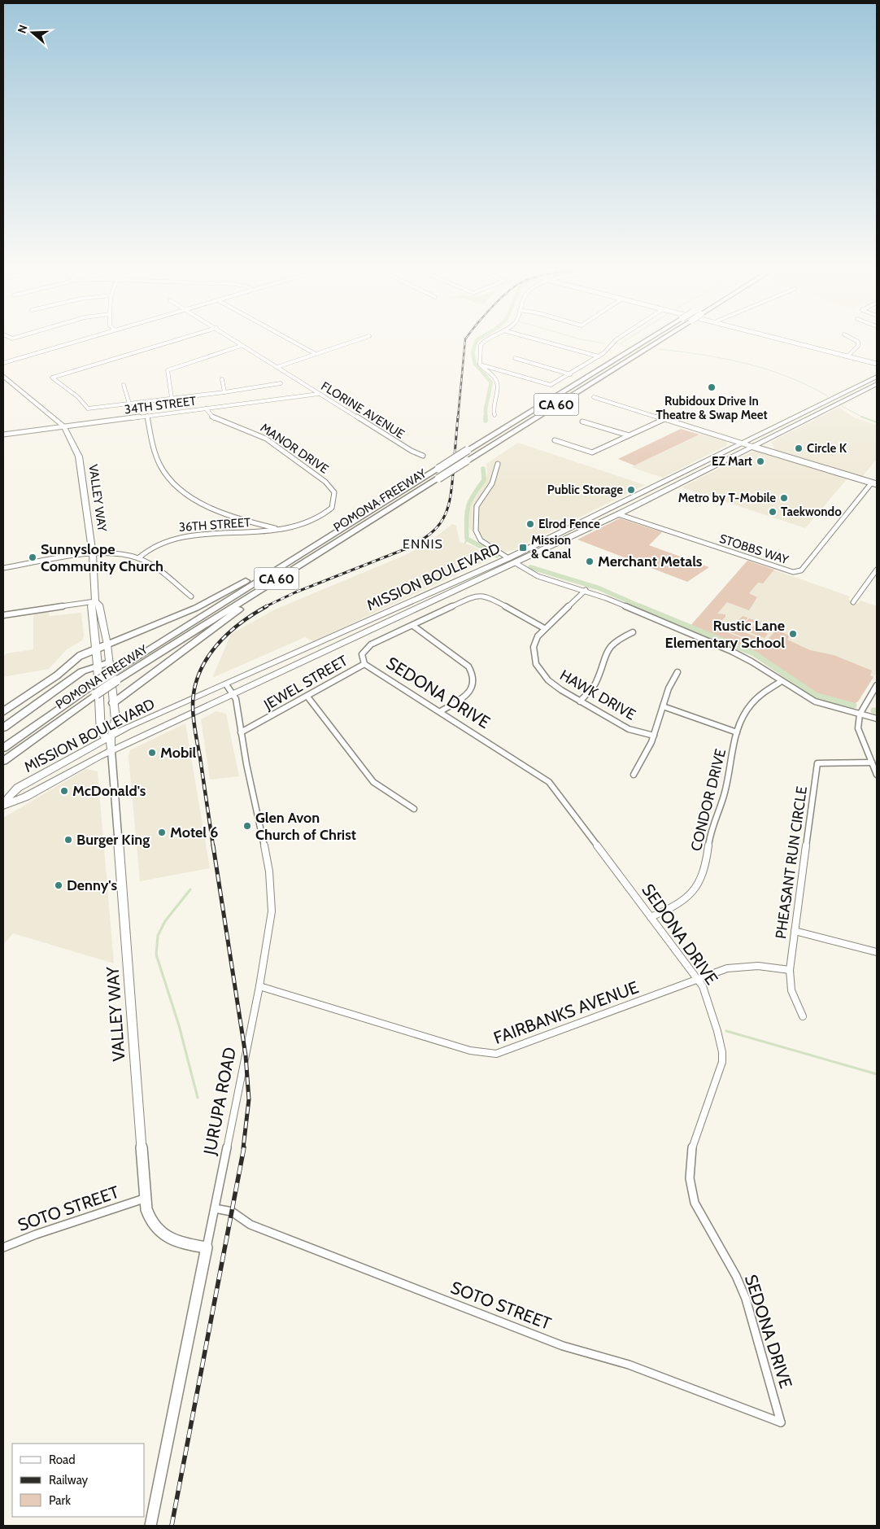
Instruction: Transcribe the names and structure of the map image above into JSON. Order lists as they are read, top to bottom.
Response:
{
  "streets": {
    "highway": ["CA 60", "POMONA FREEWAY"],
    "main road": ["VALLEY WAY", "MISSION BOULEVARD"],
    "street": [
      "34TH STREET",
      "FLORINE AVENUE",
      "MANOR DRIVE",
      "36TH STREET",
      "STOBBS WAY",
      "JEWEL STREET",
      "SEDONA DRIVE",
      "HAWK DRIVE",
      "CONDOR DRIVE",
      "PHEASANT RUN CIRCLE",
      "FAIRBANKS AVENUE",
      "JURUPA ROAD",
      "SOTO STREET"
    ]
  },
  "crossings": [
    ["34TH STREET", "FLORINE AVENUE"],
    ["34TH STREET", "MANOR DRIVE"],
    ["34TH STREET", "VALLEY WAY"],
    ["MANOR DRIVE", "36TH STREET"],
    ["VALLEY WAY", "MISSION BOULEVARD"],
    ["VALLEY WAY", "JURUPA ROAD"],
    ["VALLEY WAY", "SOTO STREET"],
    ["STOBBS WAY", "MISSION BOULEVARD"],
    ["MISSION BOULEVARD", "JURUPA ROAD"],
    ["JEWEL STREET", "SEDONA DRIVE"],
    ["JEWEL STREET", "HAWK DRIVE"],
    ["JEWEL STREET", "JURUPA ROAD"],
    ["SEDONA DRIVE", "CONDOR DRIVE"],
    ["SEDONA DRIVE", "FAIRBANKS AVENUE"],
    ["SEDONA DRIVE", "SOTO STREET"],
    ["PHEASANT RUN CIRCLE", "FAIRBANKS AVENUE"],
    ["FAIRBANKS AVENUE", "JURUPA ROAD"],
    ["JURUPA ROAD", "SOTO STREET"]
  ],
  "districts": ["ENNIS"],
  "places": {
    "other": [
      "Rubidoux Drive In Theatre & Swap Meet",
      "Circle K",
      "EZ Mart",
      "Public Storage",
      "Metro by T-Mobile",
      "Taekwondo",
      "Elrod Fence",
      "Sunnyslope Community Church",
      "Merchant Metals",
      "Rustic Lane Elementary School",
      "Mobil",
      "McDonald's",
      "Glen Avon Church of Christ",
      "Motel 6",
      "Burger King",
      "Denny's"
    ],
    "transit": ["Mission & Canal"]
  },
  "legend": ["Road", "Railway", "Park"],
  "north": "left"
}
